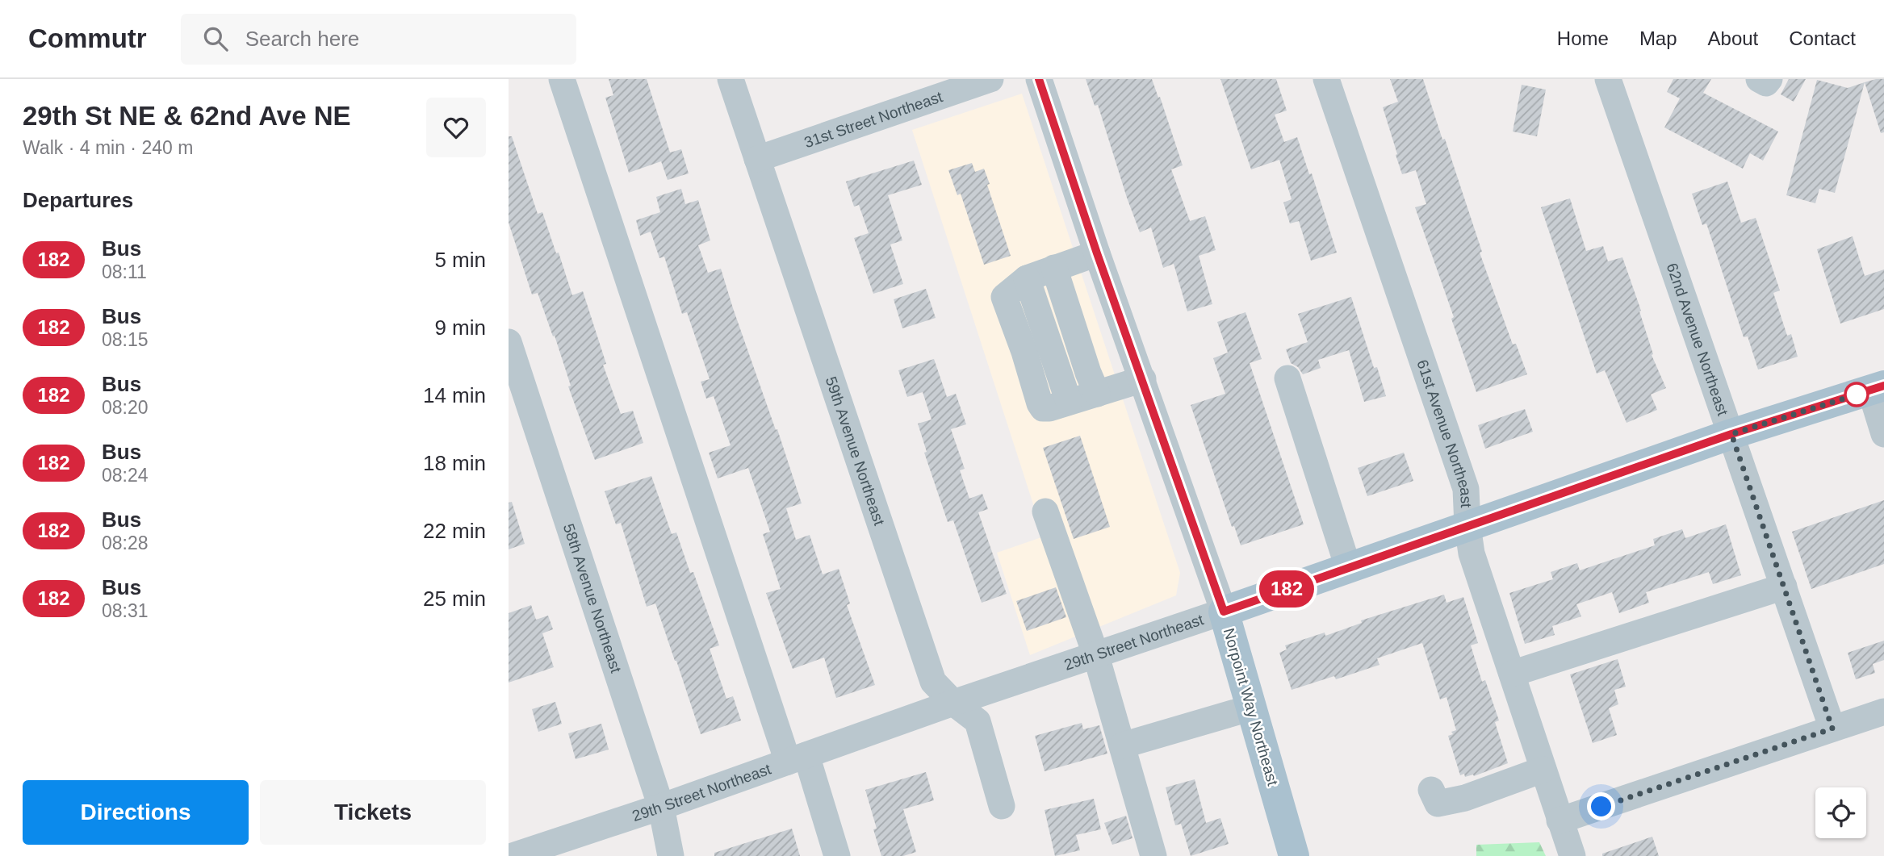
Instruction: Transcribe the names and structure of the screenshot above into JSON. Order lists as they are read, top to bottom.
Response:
{
  "streets": {
    "main road": ["29th Street Northeast", "Norpoint Way Northeast"],
    "street": [
      "31st Street Northeast",
      "62nd Avenue Northeast",
      "61st Avenue Northeast",
      "59th Avenue Northeast",
      "58th Avenue Northeast"
    ]
  },
  "crossings": [
    ["31st Street Northeast", "59th Avenue Northeast"],
    ["62nd Avenue Northeast", "29th Street Northeast"],
    ["61st Avenue Northeast", "29th Street Northeast"],
    ["59th Avenue Northeast", "29th Street Northeast"],
    ["58th Avenue Northeast", "29th Street Northeast"],
    ["29th Street Northeast", "Norpoint Way Northeast"]
  ],
  "lines": ["bus line 182"],
  "page": {
    "header": "Commutr",
    "search": "Search here",
    "nav": [
      "Home",
      "Map",
      "About",
      "Contact"
    ],
    "heading": [
      ["29th St NE & 62nd Ave NE", "Walk · 4 min · 240 m"],
      "Departures"
    ],
    "on_map": "182",
    "list": [
      {
        "mark": "182",
        "name": "Bus",
        "note": "08:11",
        "value": "5 min"
      },
      {
        "mark": "182",
        "name": "Bus",
        "note": "08:15",
        "value": "9 min"
      },
      {
        "mark": "182",
        "name": "Bus",
        "note": "08:20",
        "value": "14 min"
      },
      {
        "mark": "182",
        "name": "Bus",
        "note": "08:24",
        "value": "18 min"
      },
      {
        "mark": "182",
        "name": "Bus",
        "note": "08:28",
        "value": "22 min"
      },
      {
        "mark": "182",
        "name": "Bus",
        "note": "08:31",
        "value": "25 min"
      }
    ],
    "buttons": ["Directions", "Tickets"]
  }
}
